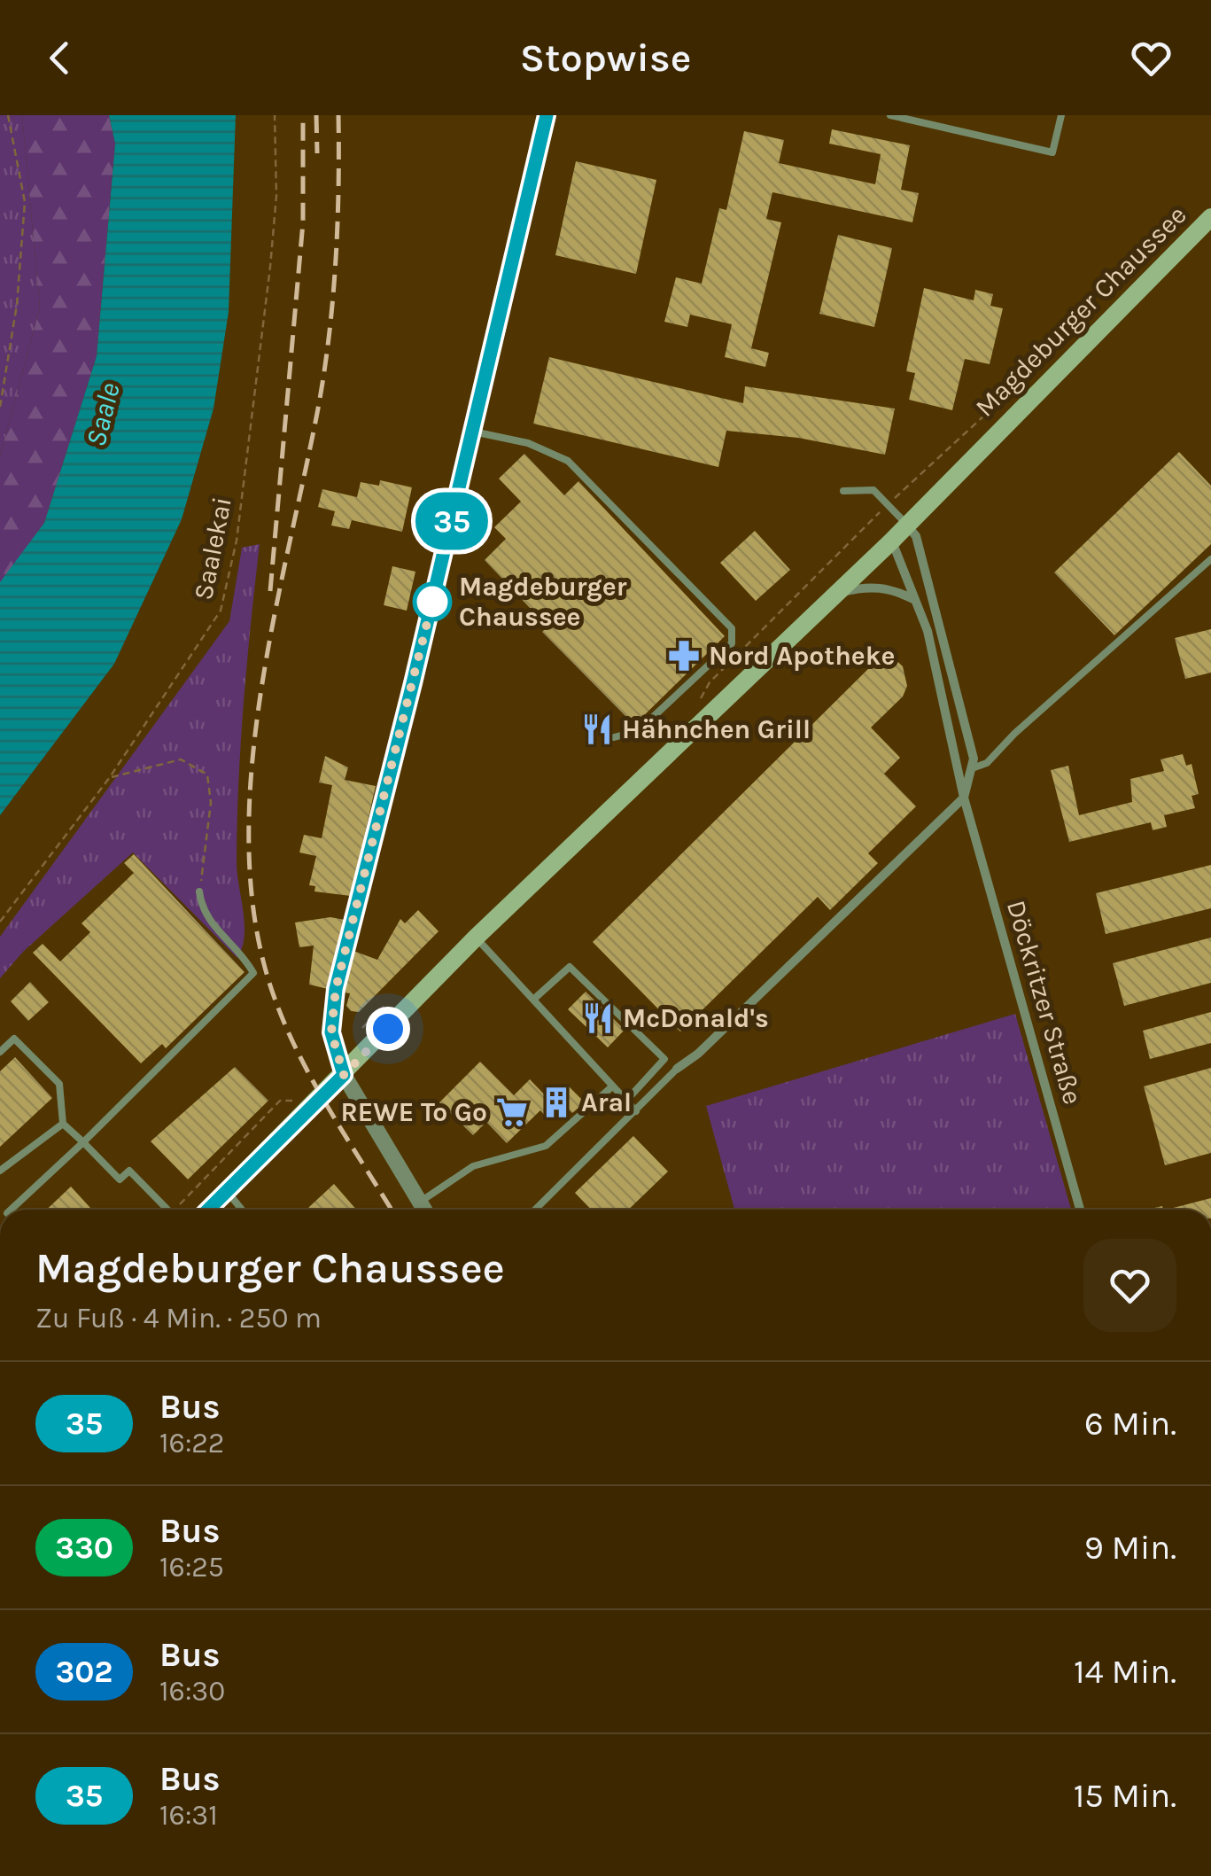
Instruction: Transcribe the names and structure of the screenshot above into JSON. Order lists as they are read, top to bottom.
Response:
{
  "streets": {
    "main road": ["Magdeburger Chaussee"],
    "street": ["Döckritzer Straße"],
    "path": ["Saalekai"]
  },
  "crossings": [
    ["Magdeburger Chaussee", "Döckritzer Straße"]
  ],
  "water": ["Saale"],
  "places": {
    "other": ["Magdeburger Chaussee"],
    "pharmacy": ["Nord Apotheke"],
    "restaurant": ["Hähnchen Grill", "McDonald's"],
    "building": ["Aral"],
    "supermarket": ["REWE To Go"]
  },
  "lines": ["bus line 35"],
  "page": {
    "header": "Stopwise",
    "on_map": "35",
    "heading": ["Magdeburger Chaussee", "Zu Fuß · 4 Min. · 250 m"],
    "list": [
      {
        "mark": "35",
        "name": "Bus",
        "note": "16:22",
        "value": "6 Min."
      },
      {
        "mark": "330",
        "name": "Bus",
        "note": "16:25",
        "value": "9 Min."
      },
      {
        "mark": "302",
        "name": "Bus",
        "note": "16:30",
        "value": "14 Min."
      },
      {
        "mark": "35",
        "name": "Bus",
        "note": "16:31",
        "value": "15 Min."
      }
    ]
  }
}
